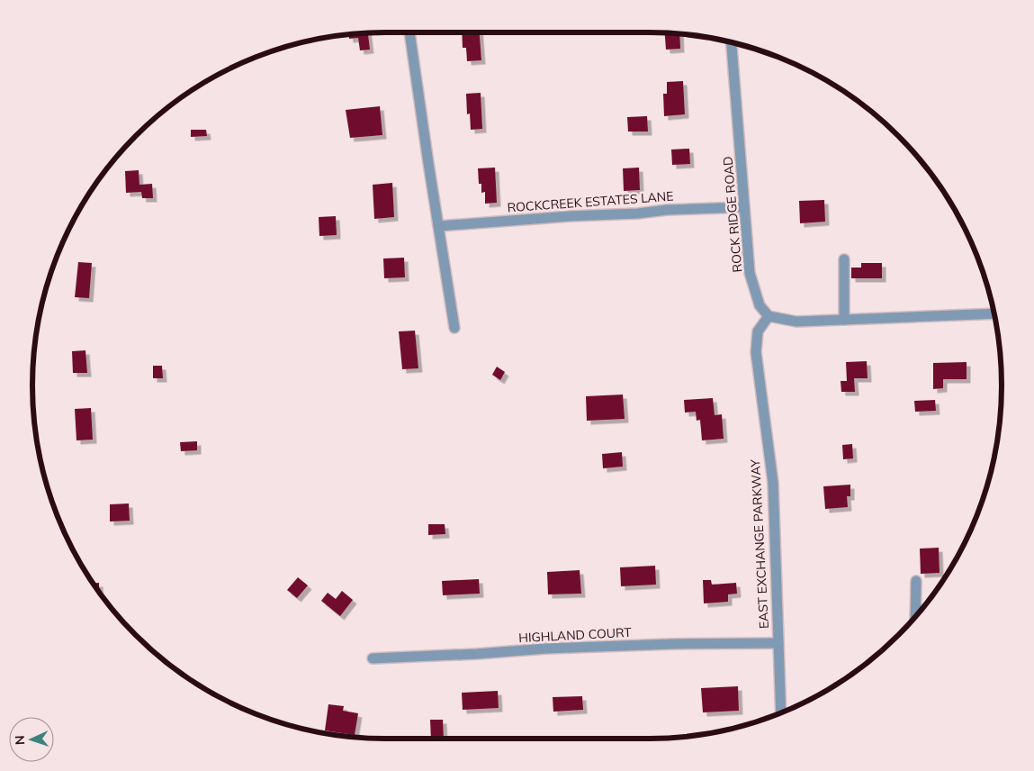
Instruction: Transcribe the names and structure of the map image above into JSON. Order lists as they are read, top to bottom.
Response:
{
  "streets": {
    "street": [
      "ROCKCREEK ESTATES LANE",
      "ROCK RIDGE ROAD",
      "EAST EXCHANGE PARKWAY",
      "HIGHLAND COURT"
    ]
  },
  "crossings": [
    ["ROCKCREEK ESTATES LANE", "ROCK RIDGE ROAD"],
    ["ROCK RIDGE ROAD", "EAST EXCHANGE PARKWAY"],
    ["EAST EXCHANGE PARKWAY", "HIGHLAND COURT"]
  ],
  "north": "left"
}
